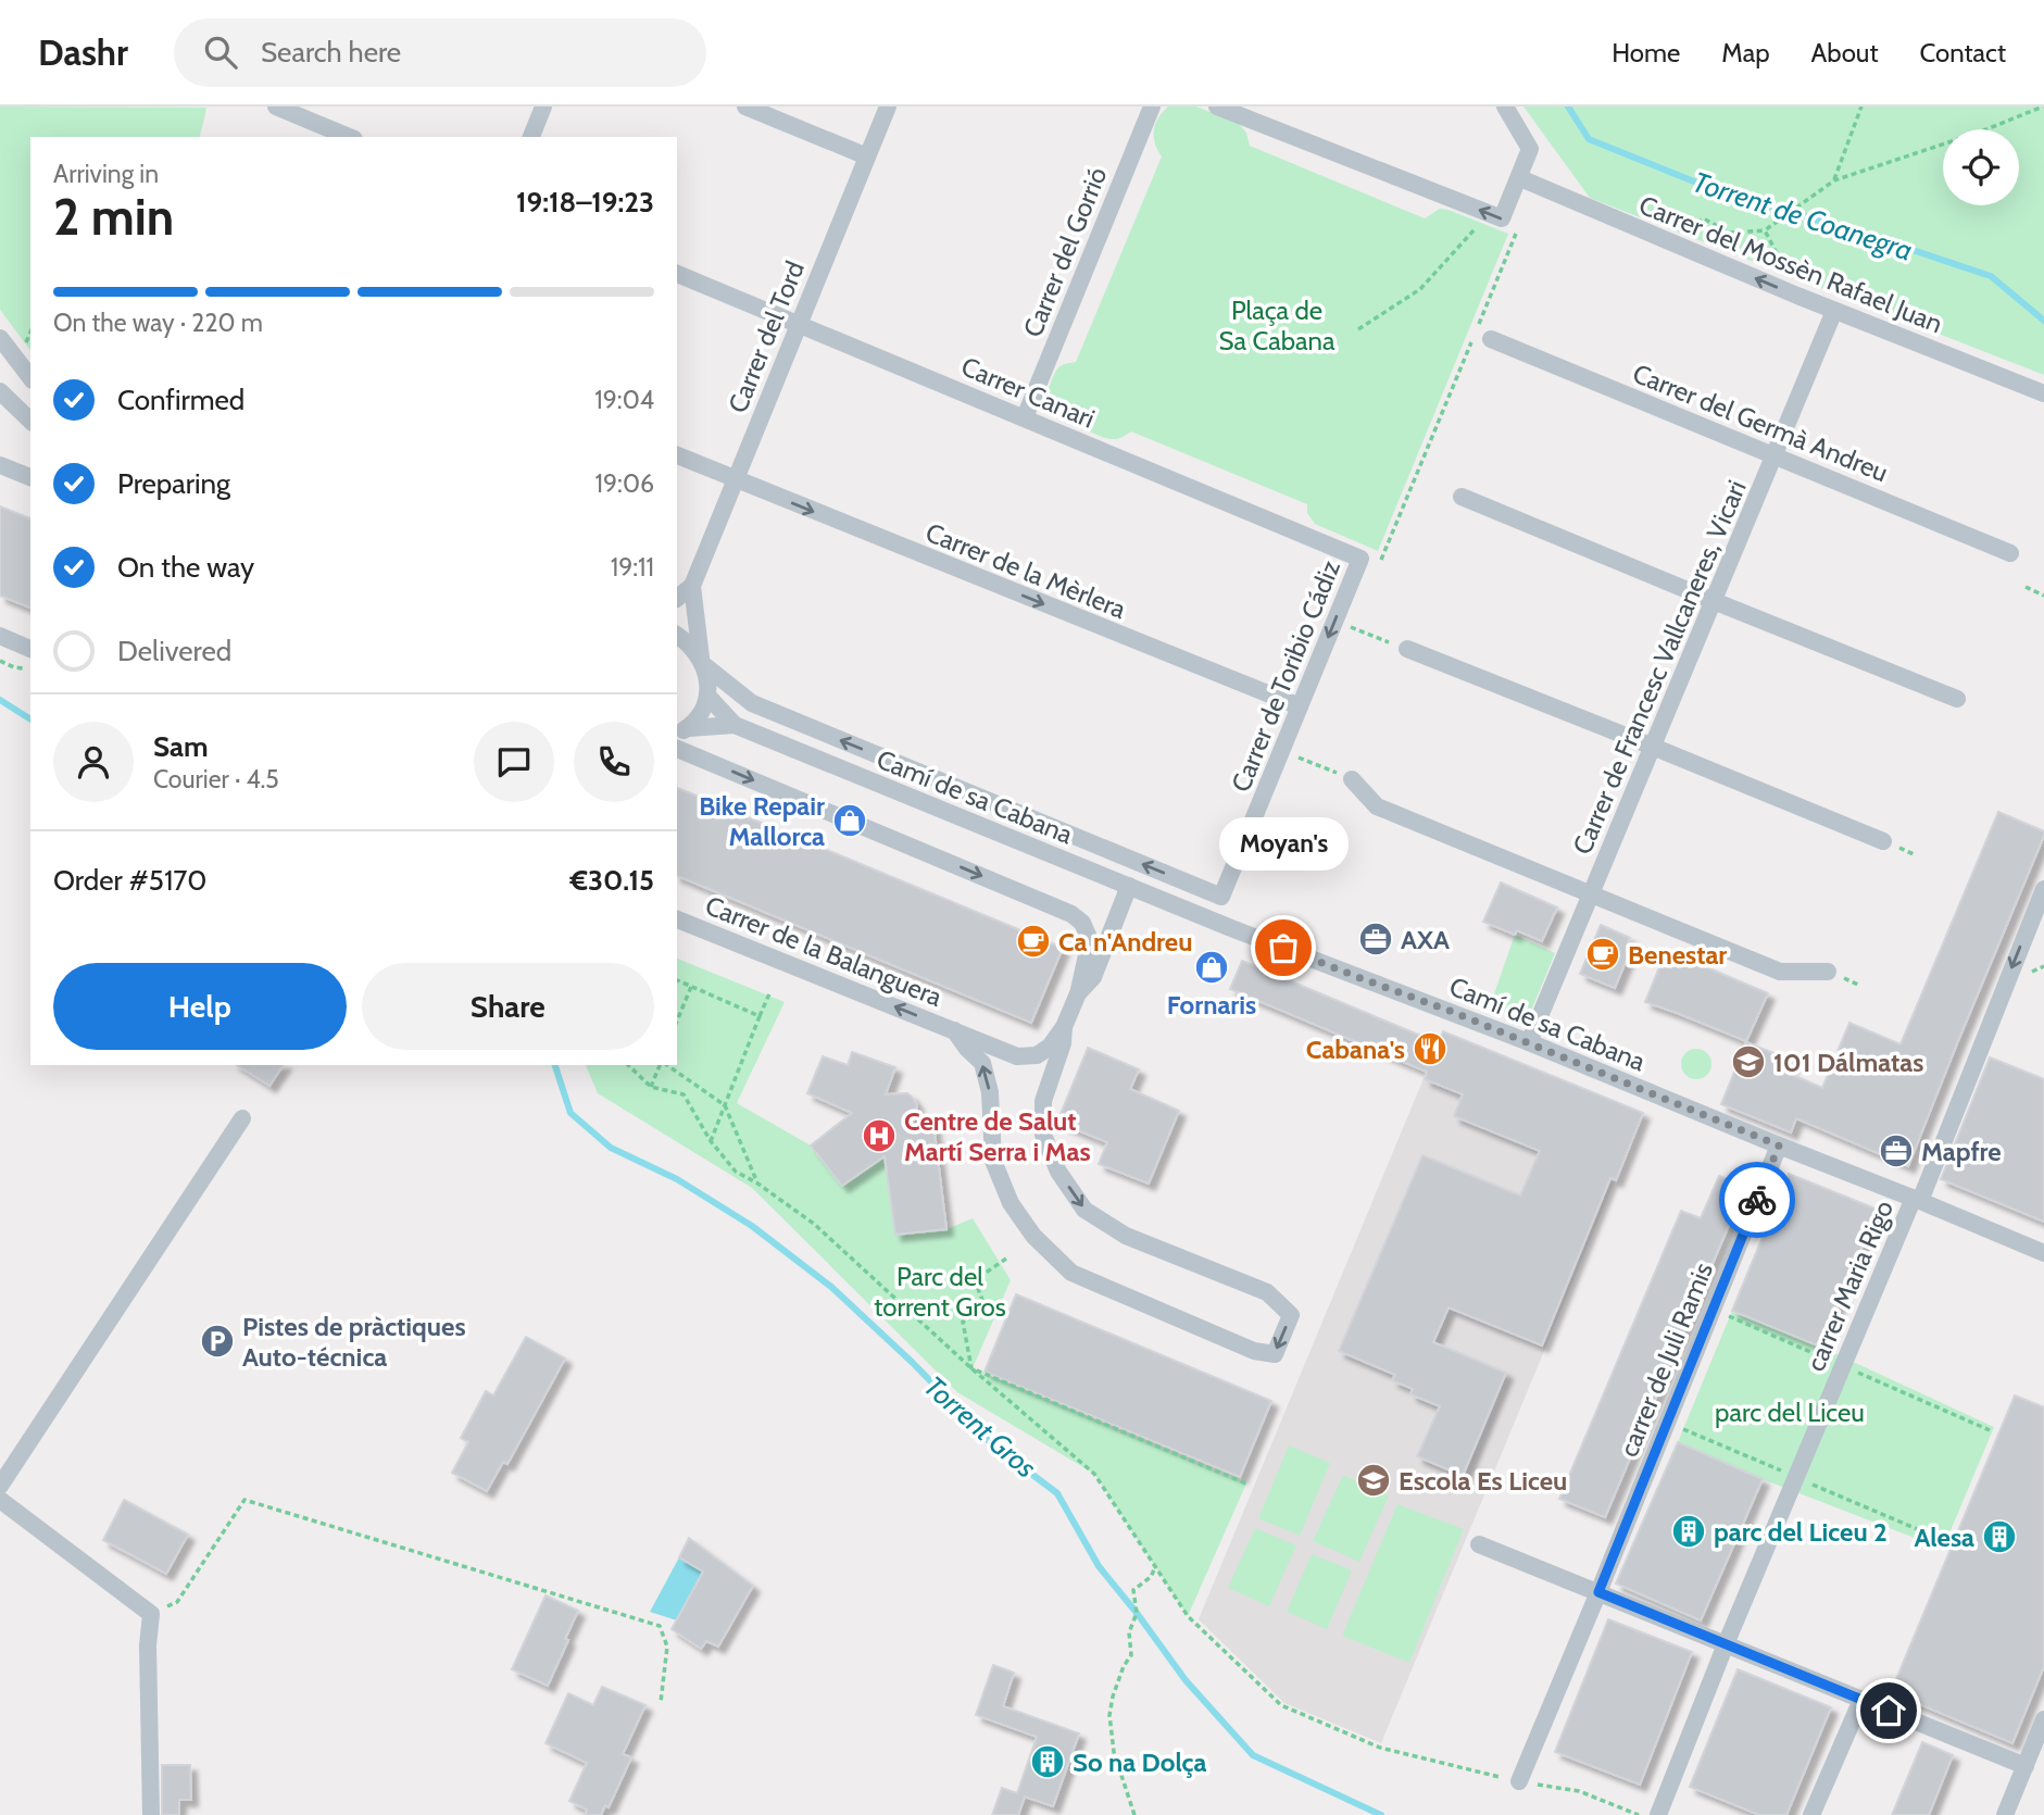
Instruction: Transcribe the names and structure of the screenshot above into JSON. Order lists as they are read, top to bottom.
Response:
{
  "streets": {
    "street": [
      "Carrer del Gorrió",
      "Carrer del Mossèn Rafael Juan",
      "Carrer del Tord",
      "Carrer Canari",
      "Carrer del Germà Andreu",
      "Carrer de la Mèrlera",
      "Carrer de Francesc Vallcaneres, Vicari",
      "Carrer de Toribio Cádiz",
      "Camí de sa Cabana",
      "Carrer de la Balanguera",
      "carrer Maria Rigo",
      "carrer de Juli Ramis"
    ]
  },
  "crossings": [
    ["Carrer del Gorrió", "Carrer Canari"],
    ["Carrer del Mossèn Rafael Juan", "Carrer de Francesc Vallcaneres, Vicari"],
    ["Carrer del Tord", "Carrer Canari"],
    ["Carrer del Tord", "Carrer de la Mèrlera"],
    ["Carrer del Tord", "Carrer de Toribio Cádiz"],
    ["Carrer Canari", "Carrer de Toribio Cádiz"],
    ["Carrer del Germà Andreu", "Carrer de Francesc Vallcaneres, Vicari"],
    ["Carrer de la Mèrlera", "Carrer de Toribio Cádiz"],
    ["Carrer de Francesc Vallcaneres, Vicari", "Camí de sa Cabana"],
    ["Camí de sa Cabana", "carrer Maria Rigo"],
    ["Camí de sa Cabana", "carrer de Juli Ramis"]
  ],
  "one_way": ["Carrer de la Mèrlera"],
  "water": ["Torrent de Coanegra", "Torrent Gros"],
  "parks": ["Plaça de Sa Cabana", "Parc del torrent Gros", "parc del Liceu"],
  "places": {
    "shop": ["Bike Repair Mallorca", "Fornaris"],
    "office": ["AXA", "Mapfre"],
    "cafe": ["Ca n'Andreu", "Benestar"],
    "other": ["Moyan's"],
    "restaurant": ["Cabana's"],
    "school or university": ["101 Dálmatas", "Escola Es Liceu"],
    "hospital": ["Centre de Salut Martí Serra i Mas"],
    "parking": ["Pistes de pràctiques Auto-técnica"],
    "building": ["parc del Liceu 2", "Alesa", "So na Dolça"]
  },
  "page": {
    "header": "Dashr",
    "search": "Search here",
    "nav": [
      "Home",
      "Map",
      "About",
      "Contact"
    ],
    "heading": ["2 min", "Arriving in", "19:18–19:23"],
    "panel": [
      "Sam",
      "Courier · 4.5",
      "Order #5170",
      "€30.15"
    ],
    "bar": "On the way · 220 m",
    "list": [
      ["Confirmed", "19:04"],
      ["Preparing", "19:06"],
      ["On the way", "19:11"],
      "Delivered"
    ],
    "bubble": "Moyan's",
    "buttons": ["Help", "Share"]
  }
}
